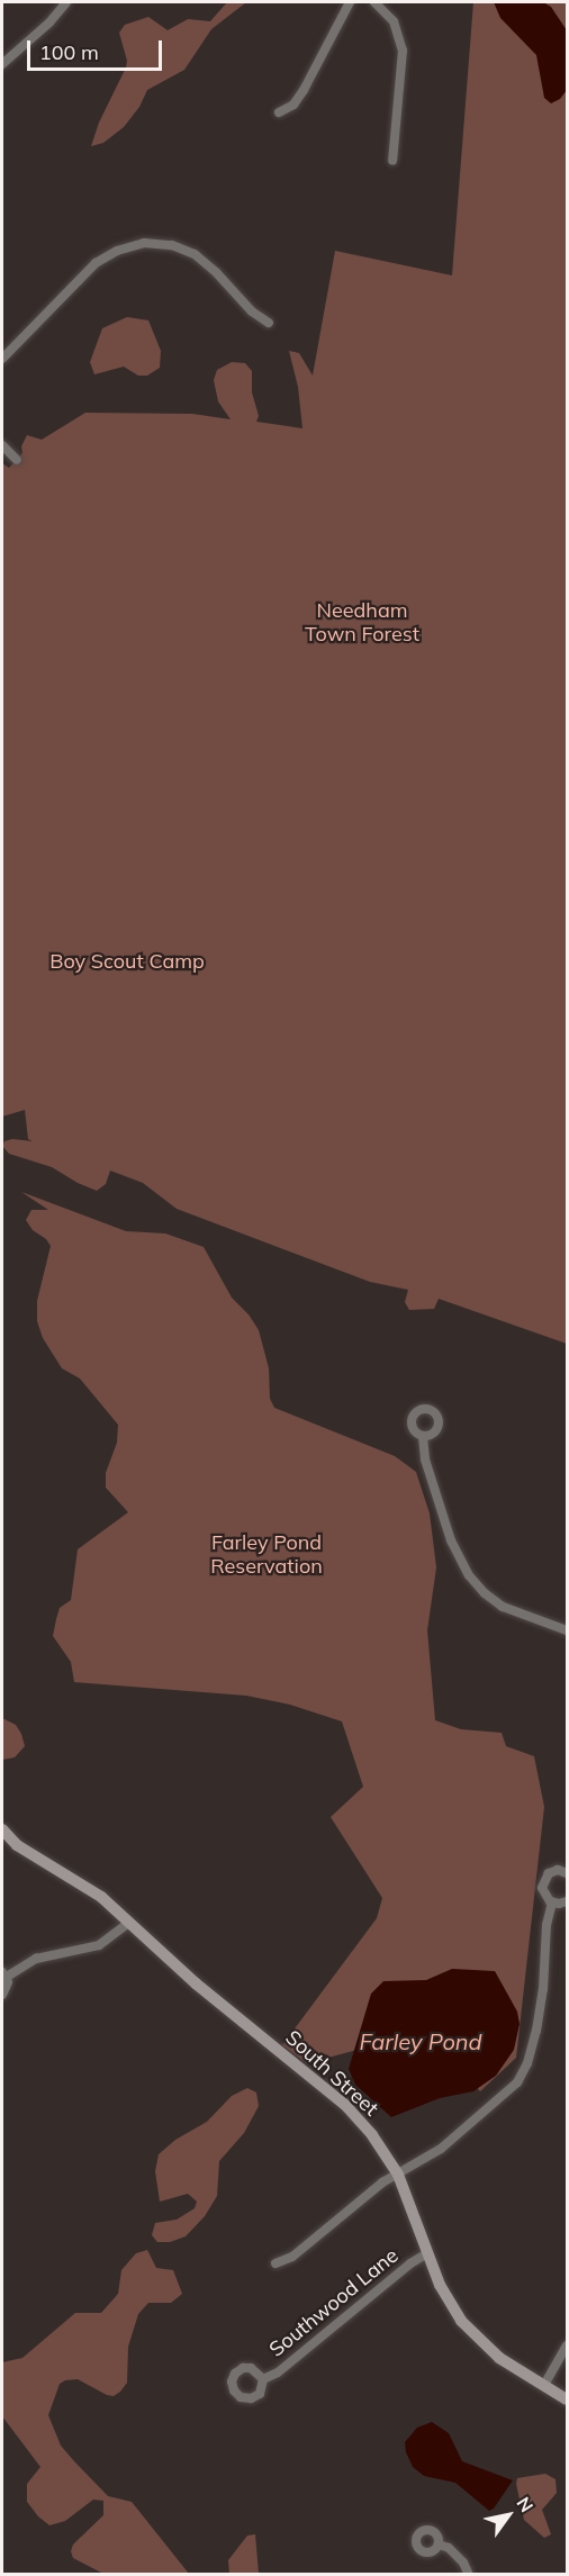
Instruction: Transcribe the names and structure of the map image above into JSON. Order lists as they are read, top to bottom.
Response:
{
  "streets": {
    "street": ["South Street", "Southwood Lane"]
  },
  "crossings": [
    ["South Street", "Southwood Lane"]
  ],
  "water": ["Farley Pond"],
  "parks": ["Needham Town Forest", "Boy Scout Camp", "Farley Pond Reservation"],
  "scale_bar": "100 m",
  "north": "top right"
}
